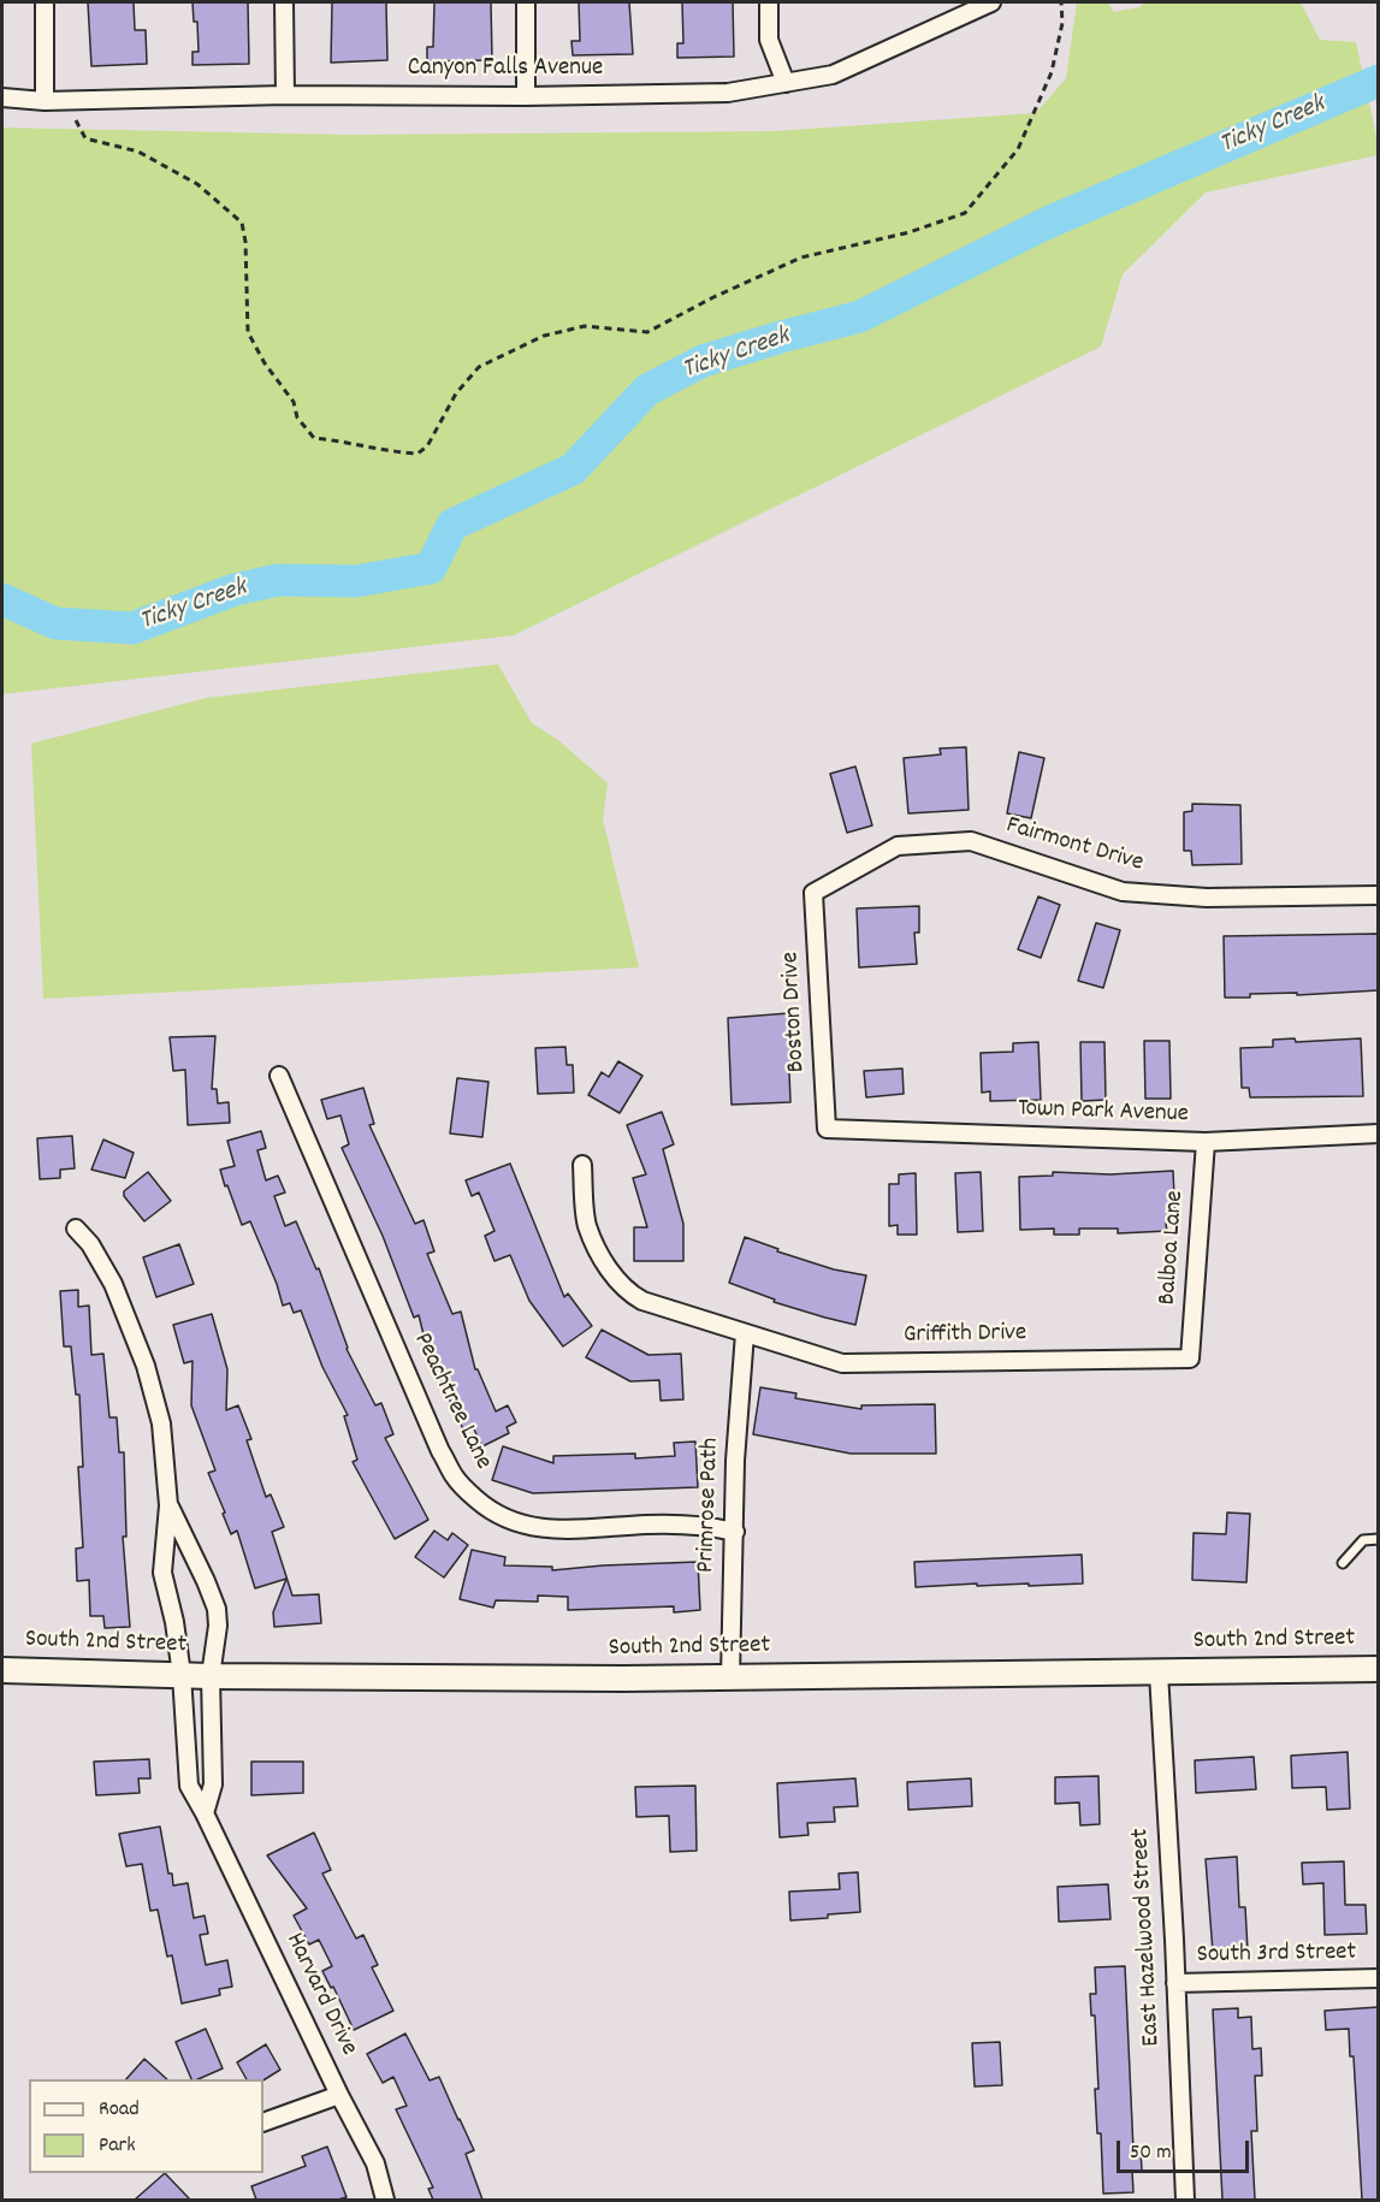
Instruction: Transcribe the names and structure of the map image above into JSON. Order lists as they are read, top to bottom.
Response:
{
  "streets": {
    "main road": ["South 2nd Street"],
    "street": [
      "Canyon Falls Avenue",
      "Fairmont Drive",
      "Boston Drive",
      "Town Park Avenue",
      "Balboa Lane",
      "Griffith Drive",
      "Peachtree Lane",
      "Primrose Path",
      "East Hazelwood Street",
      "South 3rd Street",
      "Harvard Drive"
    ]
  },
  "crossings": [
    ["Fairmont Drive", "Boston Drive"],
    ["Boston Drive", "Town Park Avenue"],
    ["Town Park Avenue", "Balboa Lane"],
    ["Balboa Lane", "Griffith Drive"],
    ["Griffith Drive", "Primrose Path"],
    ["Peachtree Lane", "Primrose Path"],
    ["Primrose Path", "South 2nd Street"],
    ["South 2nd Street", "East Hazelwood Street"],
    ["South 2nd Street", "Harvard Drive"],
    ["East Hazelwood Street", "South 3rd Street"]
  ],
  "water": ["Ticky Creek"],
  "legend": ["Road", "Park"],
  "scale_bar": "50 m"
}
